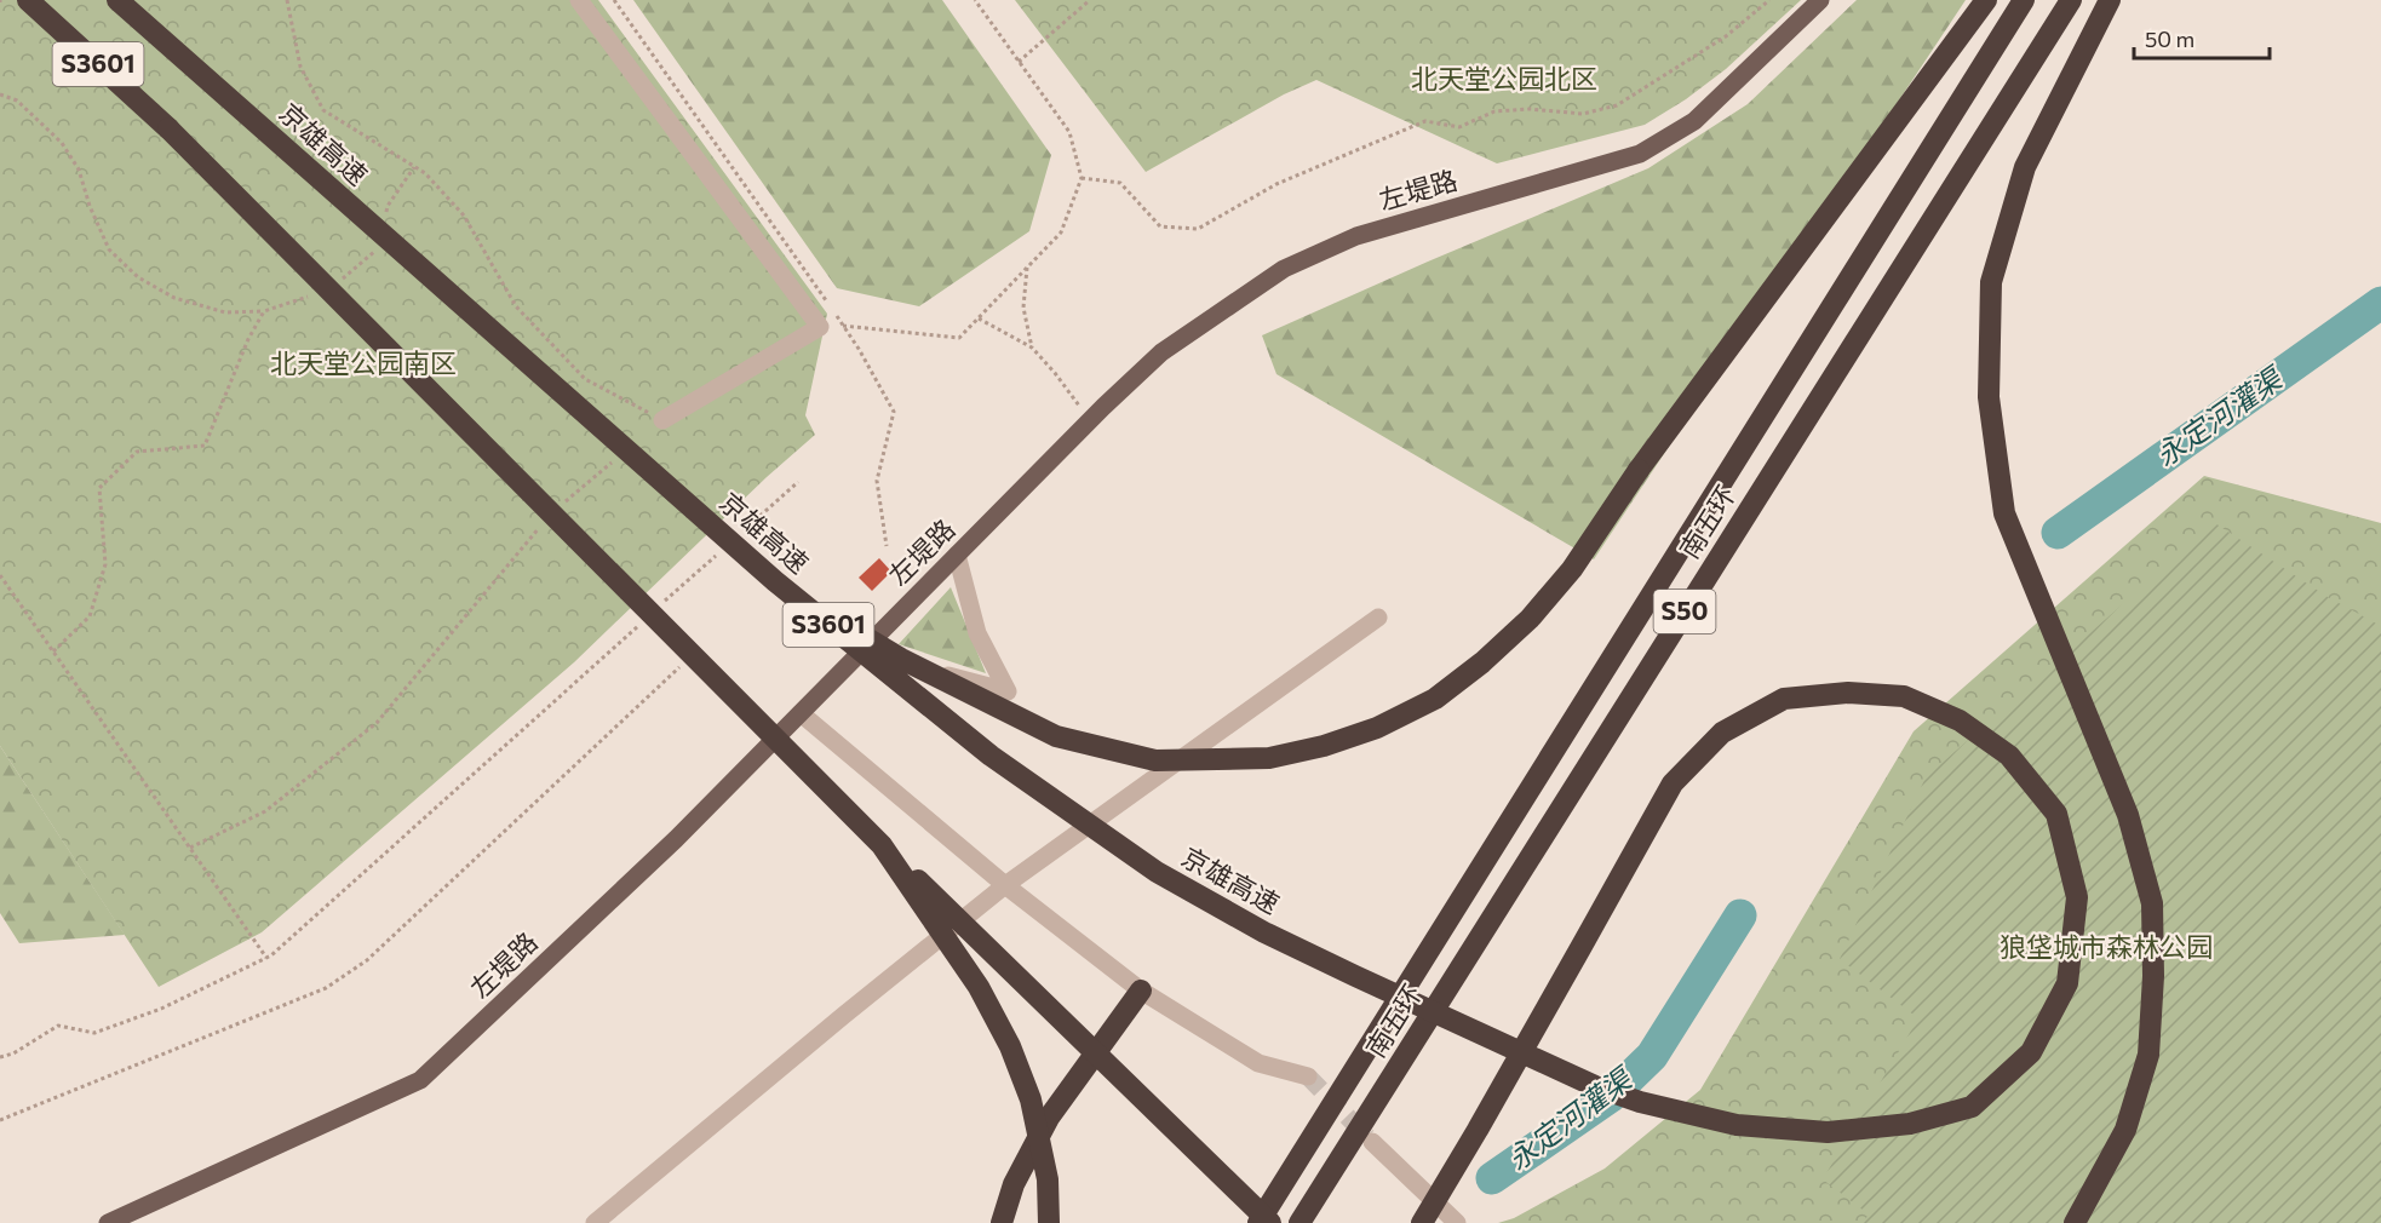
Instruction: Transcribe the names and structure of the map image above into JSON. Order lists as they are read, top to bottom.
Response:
{
  "streets": {
    "highway": [
      "S3601",
      "京雄高速",
      "南五环",
      "S50"
    ],
    "main road": ["左堤路"]
  },
  "water": ["永定河灌渠"],
  "parks": ["北天堂公园北区", "北天堂公园南区", "狼垡城市森林公园"],
  "scale_bar": "50 m"
}
